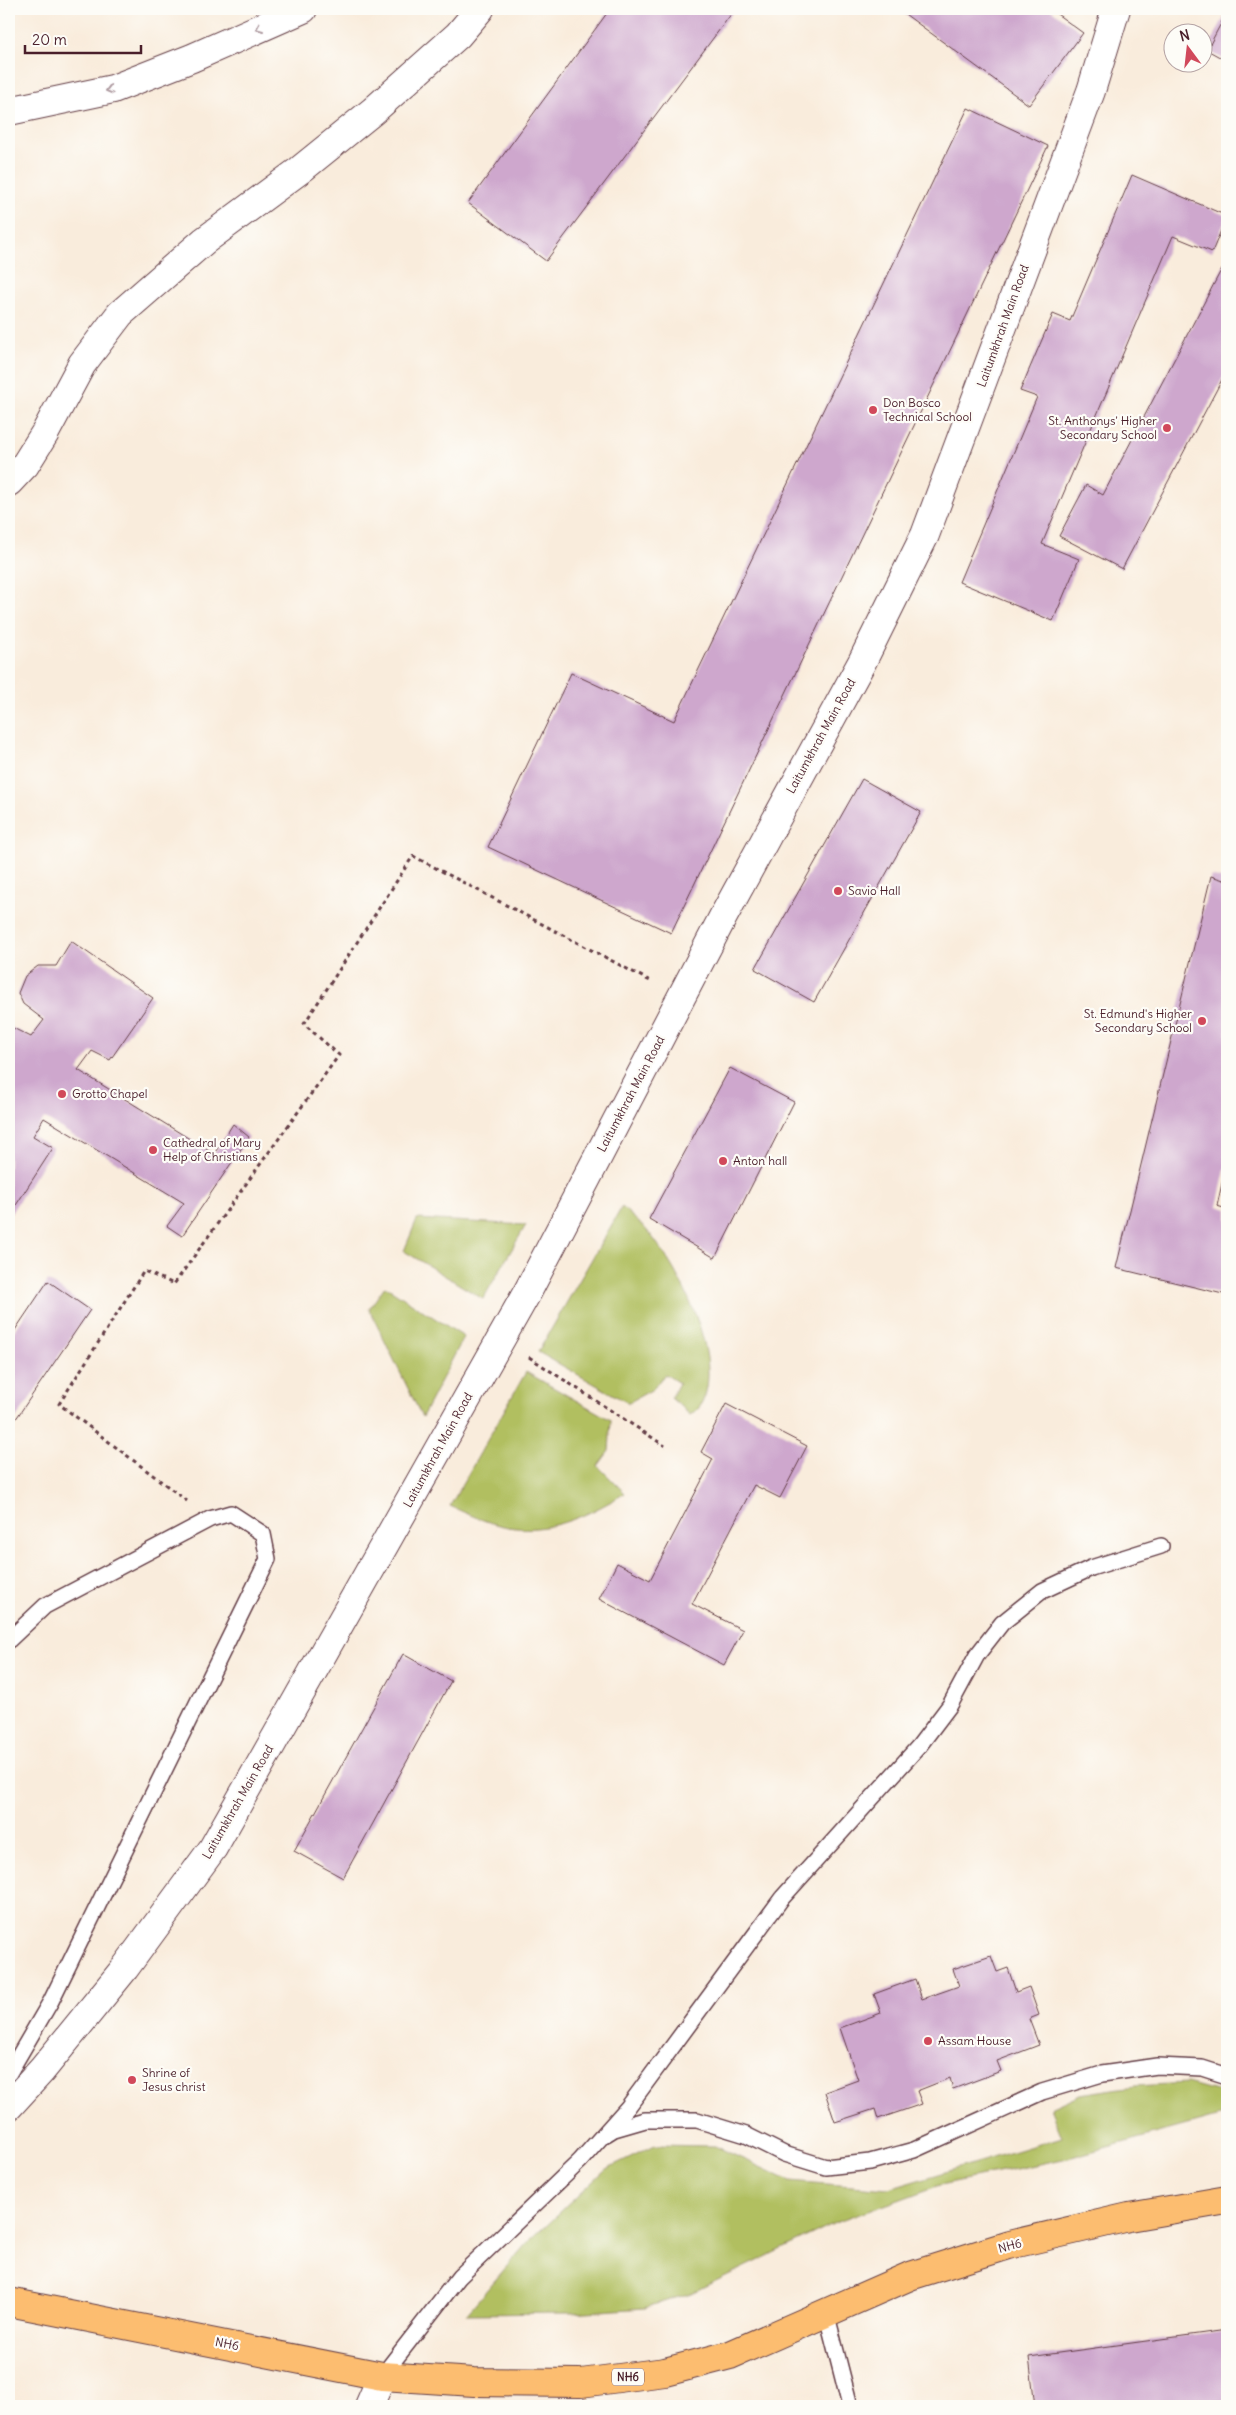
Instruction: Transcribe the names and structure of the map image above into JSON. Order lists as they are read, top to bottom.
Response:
{
  "streets": {
    "highway": ["NH6"],
    "street": ["Laitumkhrah Main Road"]
  },
  "places": [
    "Don Bosco Technical School",
    "St. Anthonys' Higher Secondary School",
    "Savio Hall",
    "St. Edmund's Higher Secondary School",
    "Grotto Chapel",
    "Cathedral of Mary Help of Christians",
    "Anton hall",
    "Assam House",
    "Shrine of Jesus christ"
  ],
  "scale_bar": "20 m",
  "north": "top"
}
